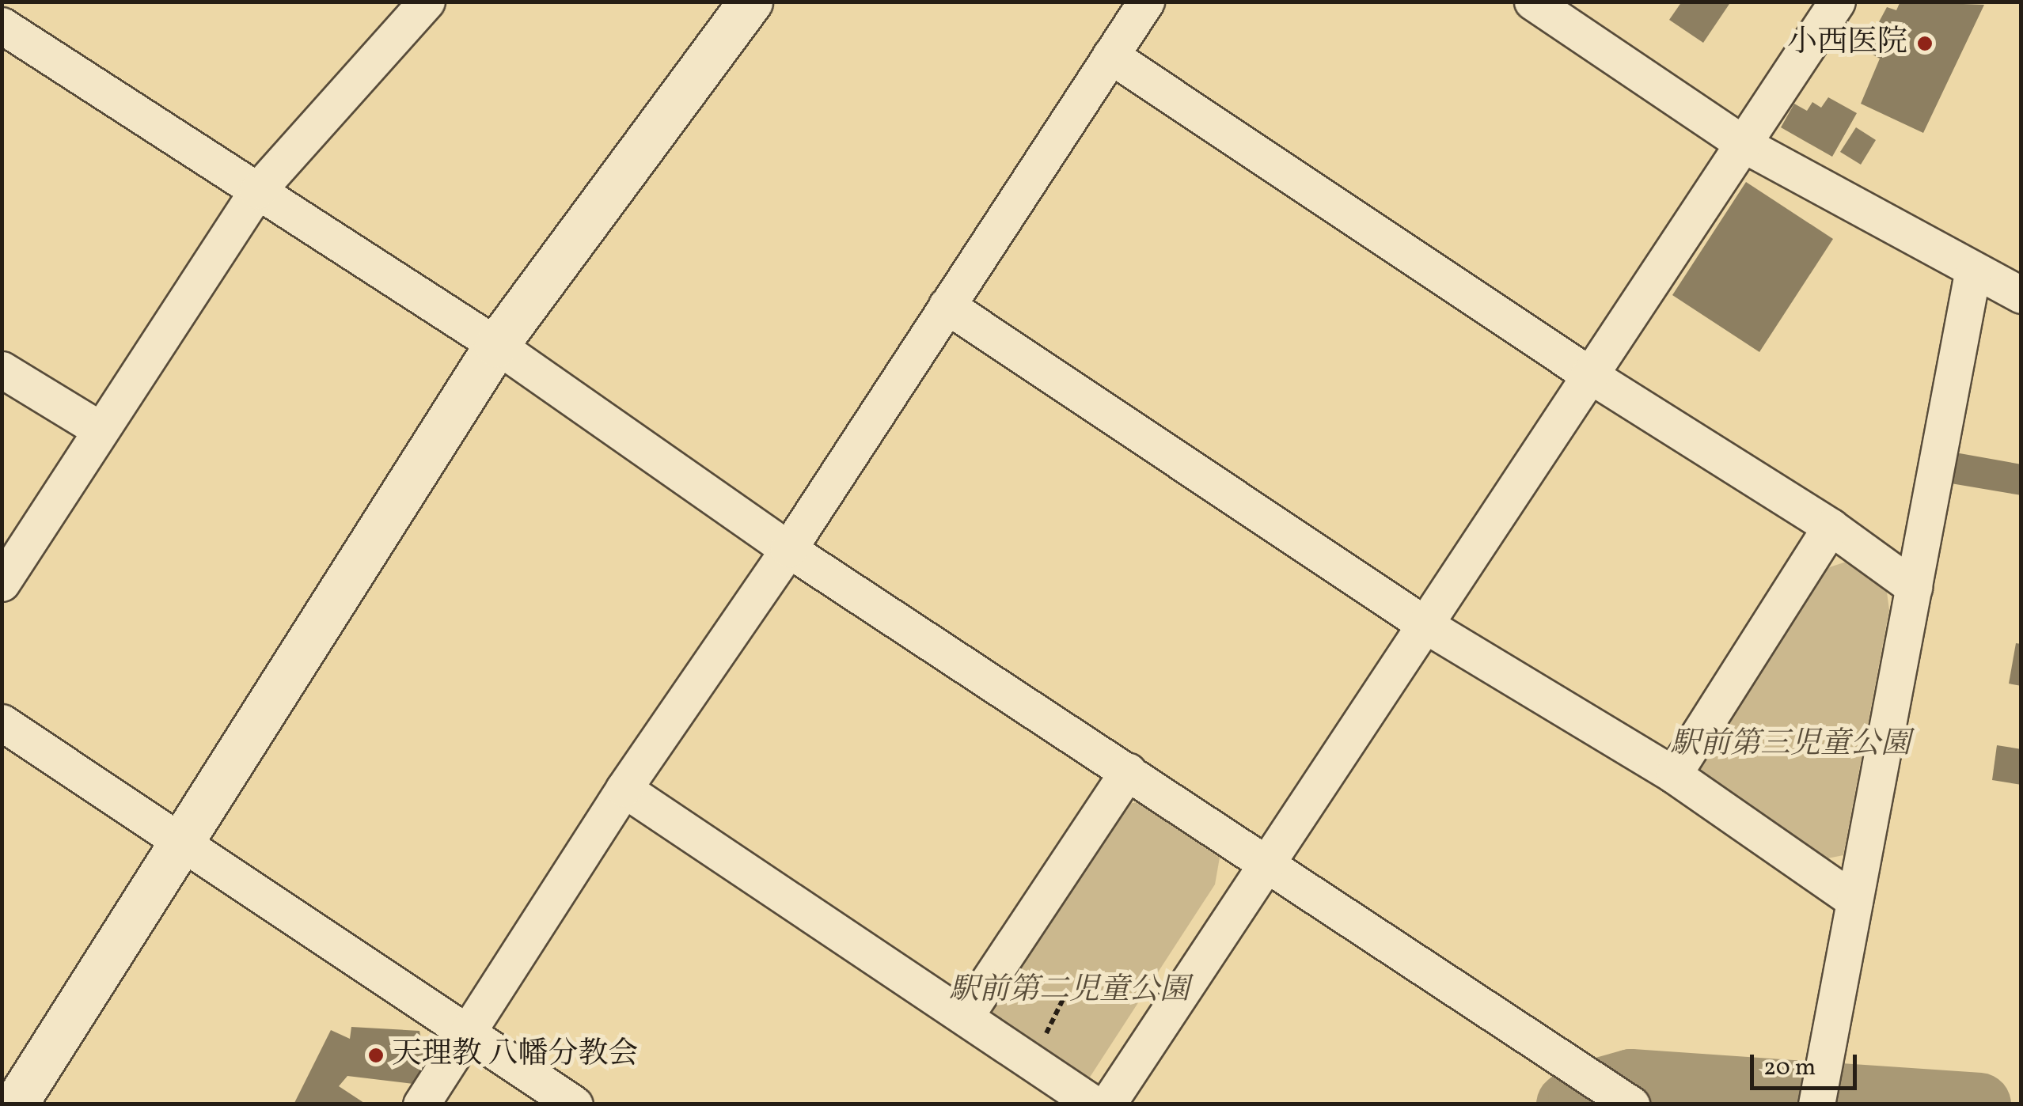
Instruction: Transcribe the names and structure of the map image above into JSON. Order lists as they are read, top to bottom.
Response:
{
  "parks": ["駅前第三児童公園", "駅前第二児童公園"],
  "places": ["小西医院", "天理教 八幡分教会"],
  "scale_bar": "20 m"
}
